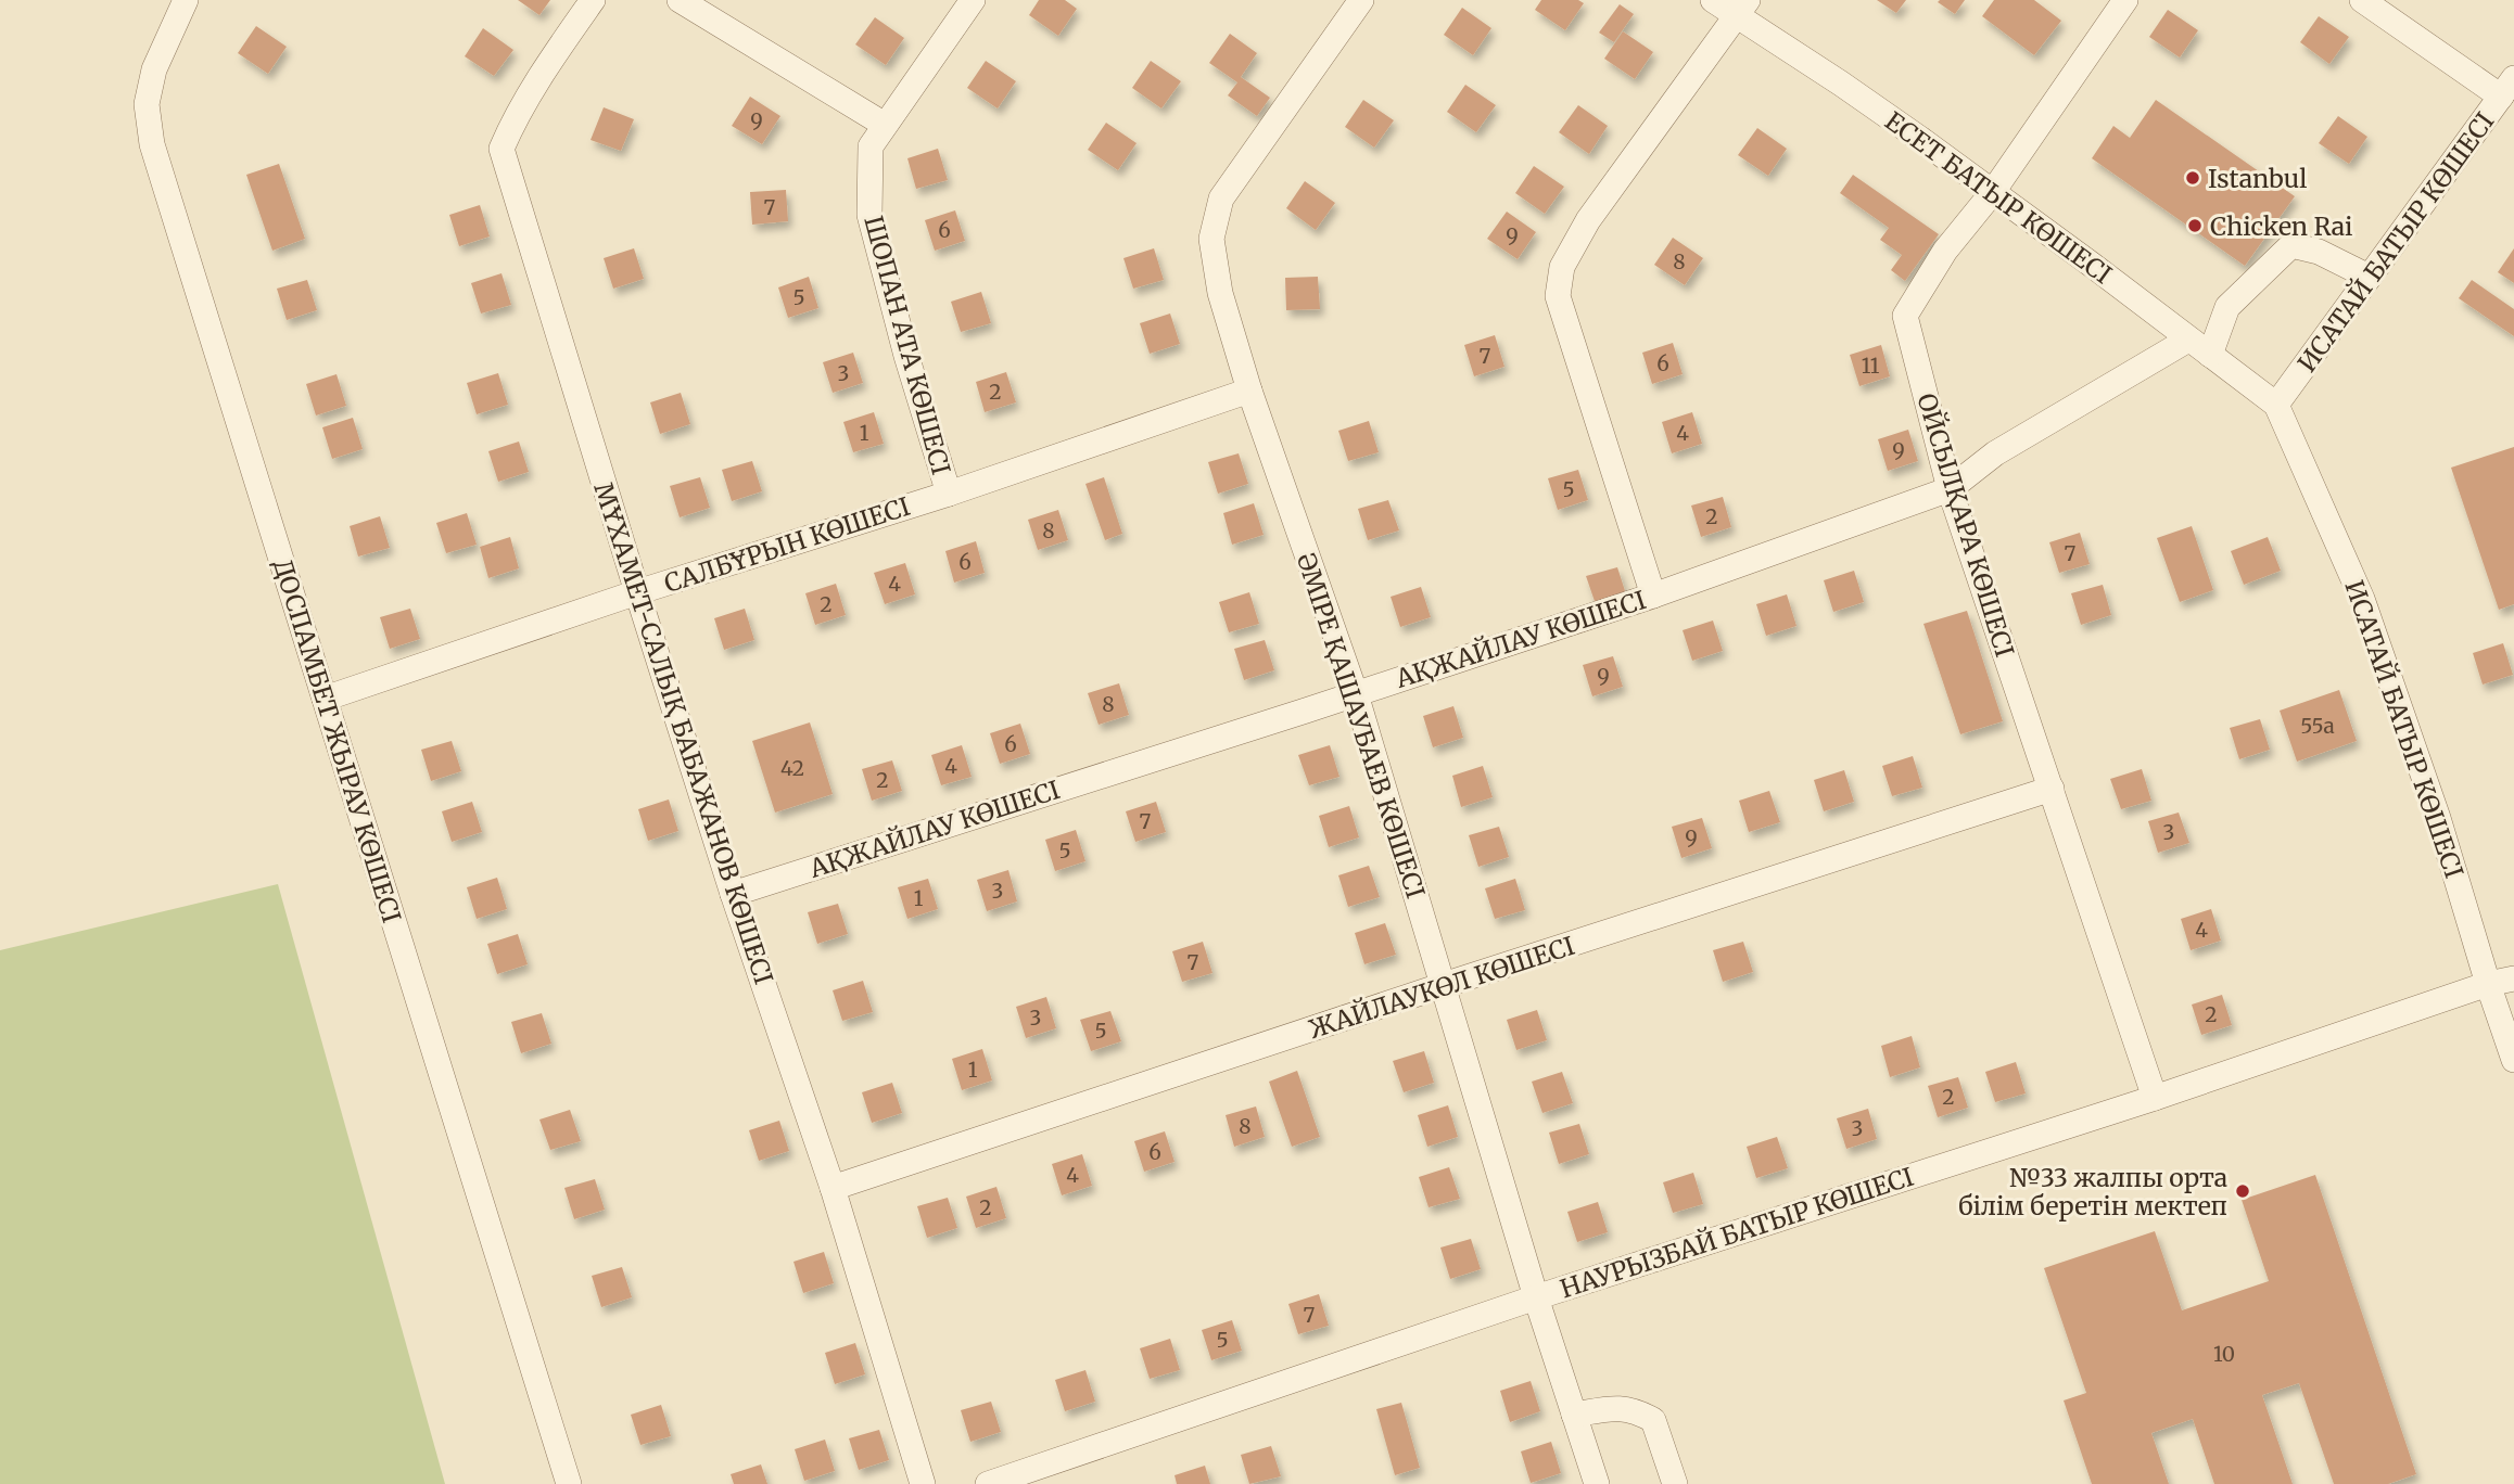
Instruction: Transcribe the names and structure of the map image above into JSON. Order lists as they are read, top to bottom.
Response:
{
  "streets": {
    "street": [
      "ЕСЕТ БАТЫР КӨШЕСІ",
      "ИСАТАЙ БАТЫР КӨШЕСІ",
      "ШОПАН АТА КӨШЕСІ",
      "ОЙСЫЛҚАРА КӨШЕСІ",
      "САЛБҰРЫН КӨШЕСІ",
      "АҚЖАЙЛАУ КӨШЕСІ",
      "ӘМІРЕ ҚАШАУБАЕВ КӨШЕСІ",
      "МҰХАМЕТ-САЛЫҚ БАБАЖАНОВ КӨШЕСІ",
      "ДОСПАМБЕТ ЖЫРАУ КӨШЕСІ",
      "ЖАЙЛАУКӨЛ КӨШЕСІ",
      "НАУРЫЗБАЙ БАТЫР КӨШЕСІ"
    ]
  },
  "crossings": [
    ["ЕСЕТ БАТЫР КӨШЕСІ", "ИСАТАЙ БАТЫР КӨШЕСІ"],
    ["ЕСЕТ БАТЫР КӨШЕСІ", "ОЙСЫЛҚАРА КӨШЕСІ"],
    ["ЕСЕТ БАТЫР КӨШЕСІ", "АҚЖАЙЛАУ КӨШЕСІ"],
    ["ИСАТАЙ БАТЫР КӨШЕСІ", "НАУРЫЗБАЙ БАТЫР КӨШЕСІ"],
    ["ШОПАН АТА КӨШЕСІ", "САЛБҰРЫН КӨШЕСІ"],
    ["ОЙСЫЛҚАРА КӨШЕСІ", "АҚЖАЙЛАУ КӨШЕСІ"],
    ["ОЙСЫЛҚАРА КӨШЕСІ", "ЖАЙЛАУКӨЛ КӨШЕСІ"],
    ["ОЙСЫЛҚАРА КӨШЕСІ", "НАУРЫЗБАЙ БАТЫР КӨШЕСІ"],
    ["САЛБҰРЫН КӨШЕСІ", "ӘМІРЕ ҚАШАУБАЕВ КӨШЕСІ"],
    ["САЛБҰРЫН КӨШЕСІ", "МҰХАМЕТ-САЛЫҚ БАБАЖАНОВ КӨШЕСІ"],
    ["САЛБҰРЫН КӨШЕСІ", "ДОСПАМБЕТ ЖЫРАУ КӨШЕСІ"],
    ["АҚЖАЙЛАУ КӨШЕСІ", "ӘМІРЕ ҚАШАУБАЕВ КӨШЕСІ"],
    ["АҚЖАЙЛАУ КӨШЕСІ", "МҰХАМЕТ-САЛЫҚ БАБАЖАНОВ КӨШЕСІ"],
    ["ӘМІРЕ ҚАШАУБАЕВ КӨШЕСІ", "ЖАЙЛАУКӨЛ КӨШЕСІ"],
    ["ӘМІРЕ ҚАШАУБАЕВ КӨШЕСІ", "НАУРЫЗБАЙ БАТЫР КӨШЕСІ"],
    ["МҰХАМЕТ-САЛЫҚ БАБАЖАНОВ КӨШЕСІ", "ЖАЙЛАУКӨЛ КӨШЕСІ"]
  ],
  "places": ["Istanbul", "Chicken Rai", "№33 жалпы орта білім беретін мектеп"],
  "house_numbers": [
    "9",
    "7",
    "6",
    "9",
    "8",
    "5",
    "7",
    "6",
    "11",
    "3",
    "2",
    "1",
    "4",
    "9",
    "5",
    "2",
    "8",
    "7",
    "6",
    "4",
    "2",
    "9",
    "8",
    "55а",
    "6",
    "4",
    "42",
    "2",
    "7",
    "3",
    "9",
    "5",
    "3",
    "1",
    "4",
    "7",
    "2",
    "3",
    "5",
    "1",
    "2",
    "8",
    "3",
    "6",
    "4",
    "2",
    "7",
    "5",
    "10"
  ]
}
